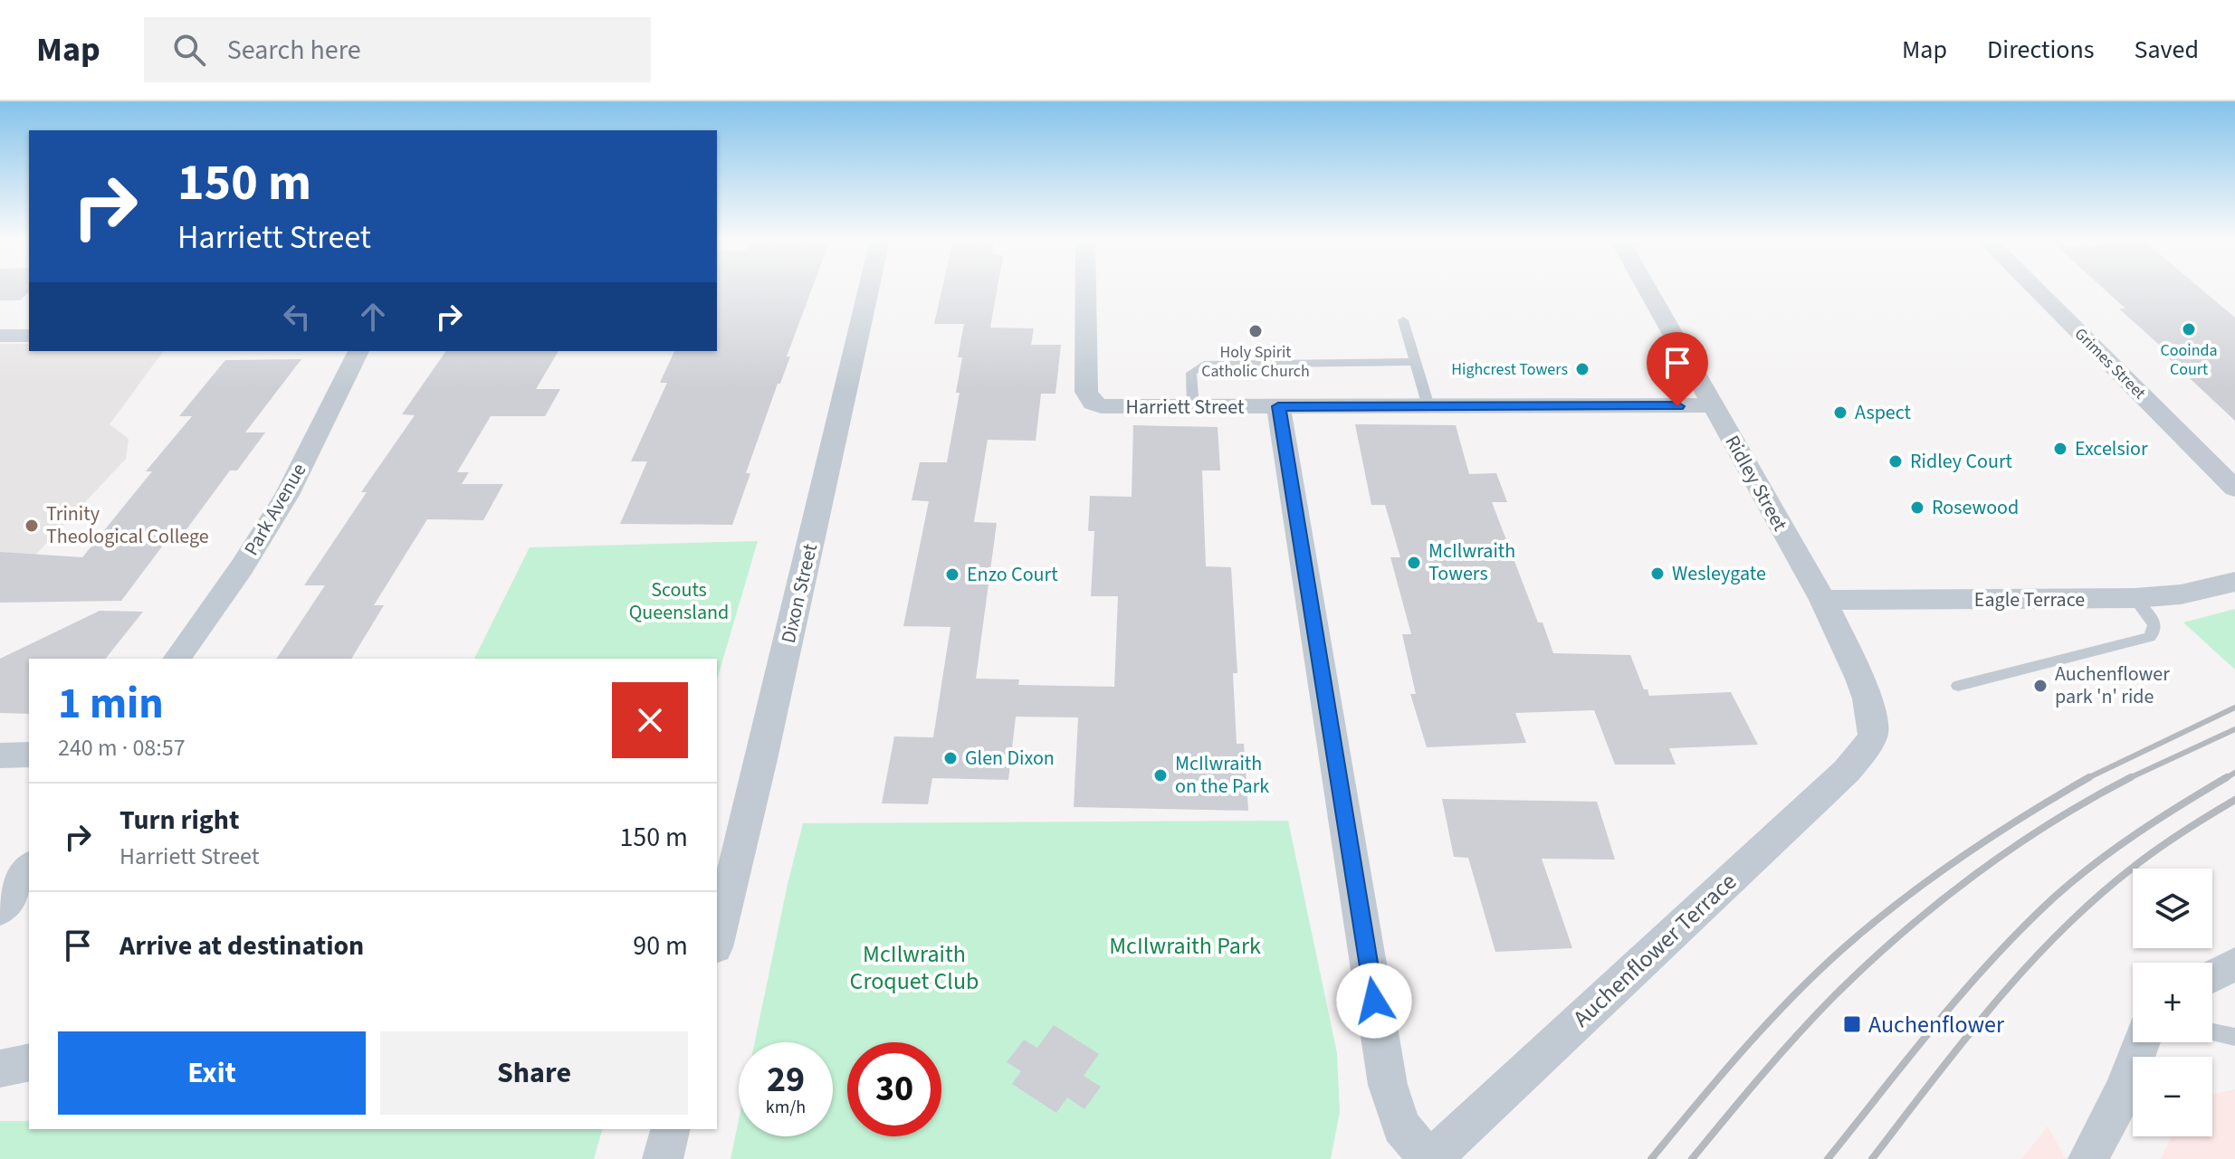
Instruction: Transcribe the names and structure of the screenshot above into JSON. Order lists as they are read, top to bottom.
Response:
{
  "streets": {
    "street": [
      "Grimes Street",
      "Harriett Street",
      "Ridley Street",
      "Park Avenue",
      "Dixon Street",
      "Eagle Terrace",
      "Auchenflower Terrace"
    ]
  },
  "crossings": [
    ["Harriett Street", "Ridley Street"],
    ["Ridley Street", "Eagle Terrace"],
    ["Ridley Street", "Auchenflower Terrace"]
  ],
  "parks": ["Scouts Queensland", "McIlwraith Park", "McIlwraith Croquet Club"],
  "places": {
    "other": [
      "Cooinda Court",
      "Holy Spirit Catholic Church",
      "Highcrest Towers",
      "Aspect",
      "Excelsior",
      "Ridley Court",
      "Rosewood",
      "Trinity Theological College",
      "McIlwraith Towers",
      "Wesleygate",
      "Enzo Court",
      "Auchenflower park 'n' ride",
      "Glen Dixon",
      "McIlwraith on the Park"
    ],
    "transit": ["Auchenflower"]
  },
  "page": {
    "header": "Map",
    "search": "Search here",
    "nav": ["Map", "Directions", "Saved"],
    "turn": ["150 m", "Harriett Street"],
    "heading": ["1 min", "240 m · 08:57"],
    "list": [
      {
        "name": "Turn right",
        "note": "Harriett Street",
        "value": "150 m"
      },
      {
        "name": "Arrive at destination",
        "value": "90 m"
      }
    ],
    "map_buttons": ["+", "−"],
    "buttons": ["Exit", "Share"],
    "speed": "29 km/h",
    "limit": "30"
  }
}
